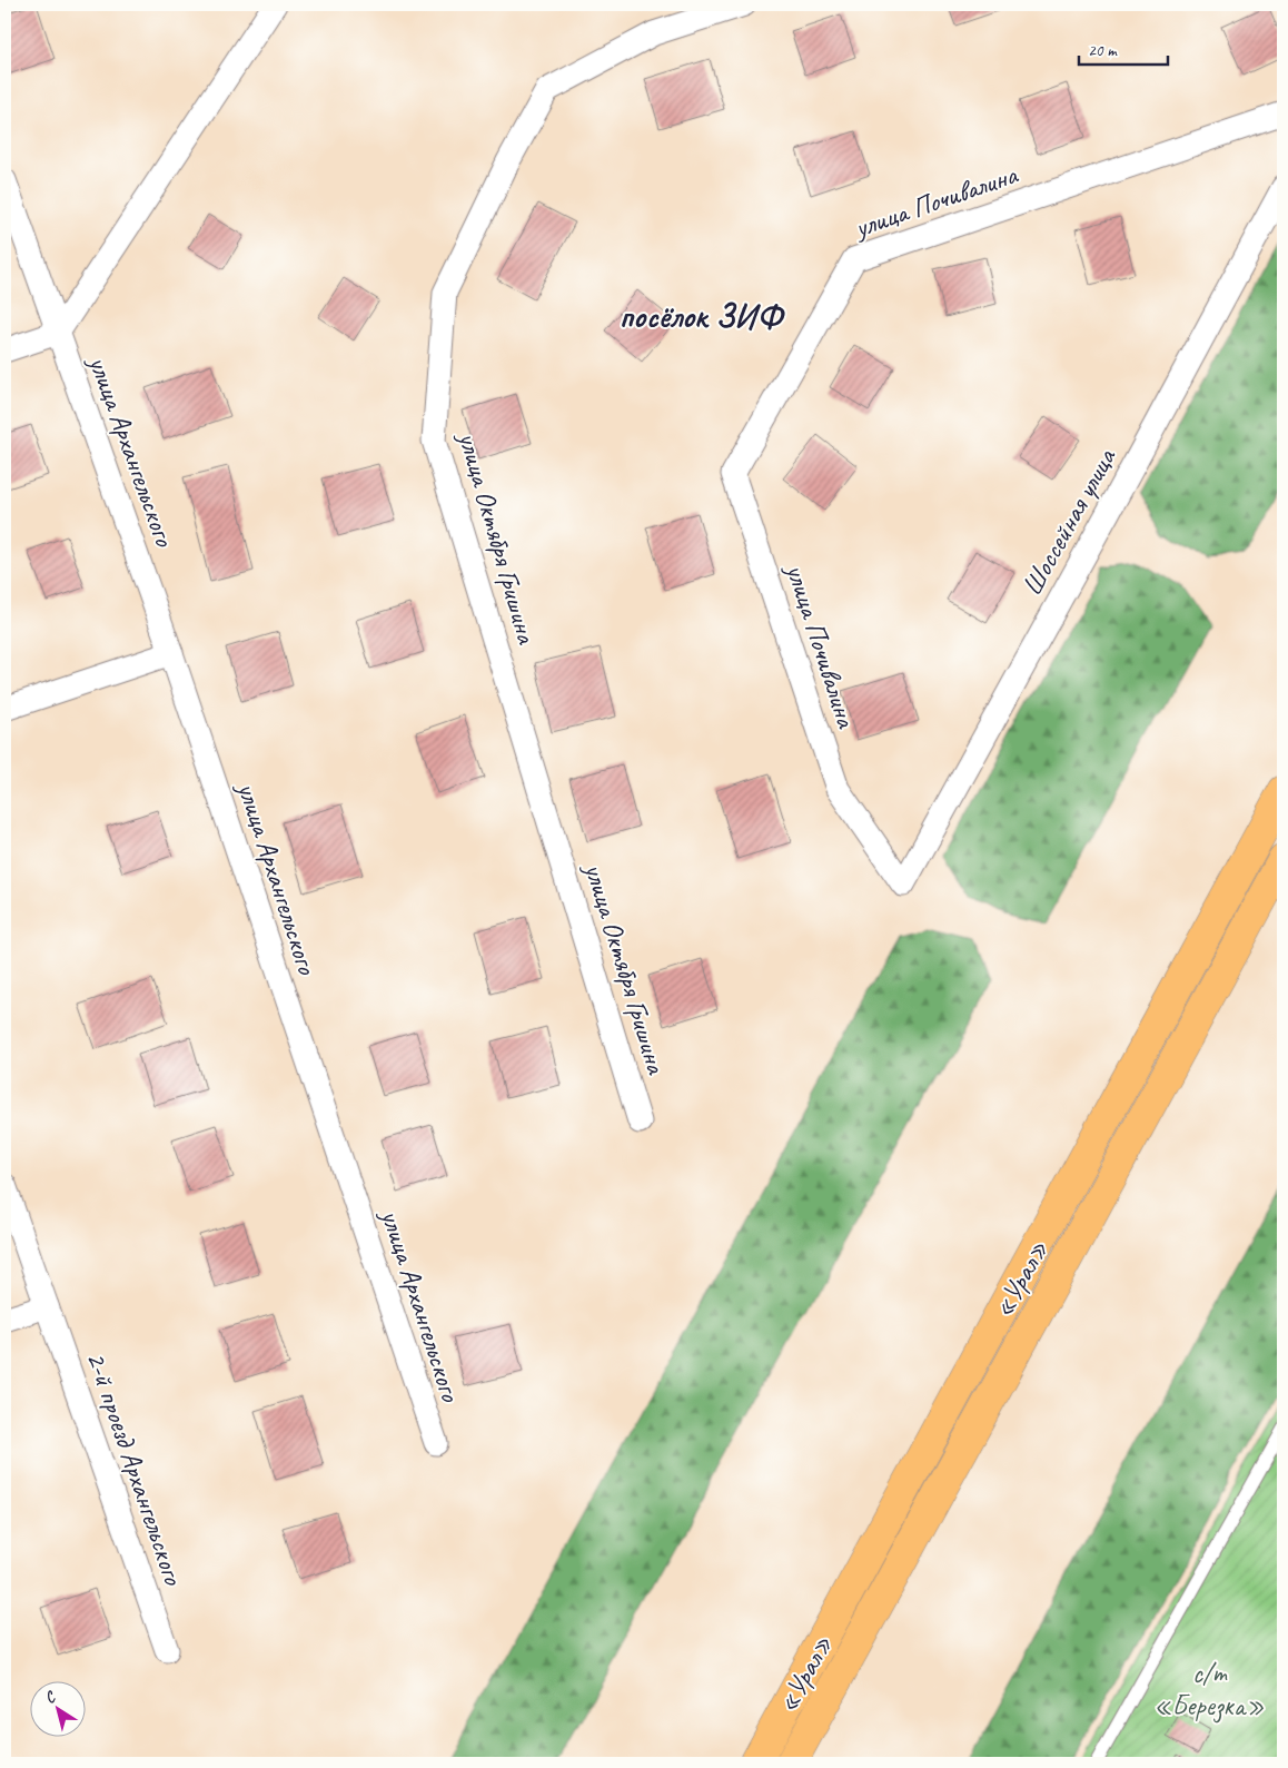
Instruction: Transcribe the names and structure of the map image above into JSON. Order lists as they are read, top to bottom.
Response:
{
  "streets": {
    "highway": ["«Урал»"],
    "street": [
      "улица Почивалина",
      "улица Архангельского",
      "Шоссейная улица",
      "улица Октября Гришина",
      "2-й проезд Архангельского"
    ]
  },
  "crossings": [
    ["улица Почивалина", "Шоссейная улица"]
  ],
  "districts": ["посёлок ЗИФ"],
  "parks": ["с/т «Березка»"],
  "scale_bar": "20 m",
  "north": "top left"
}
